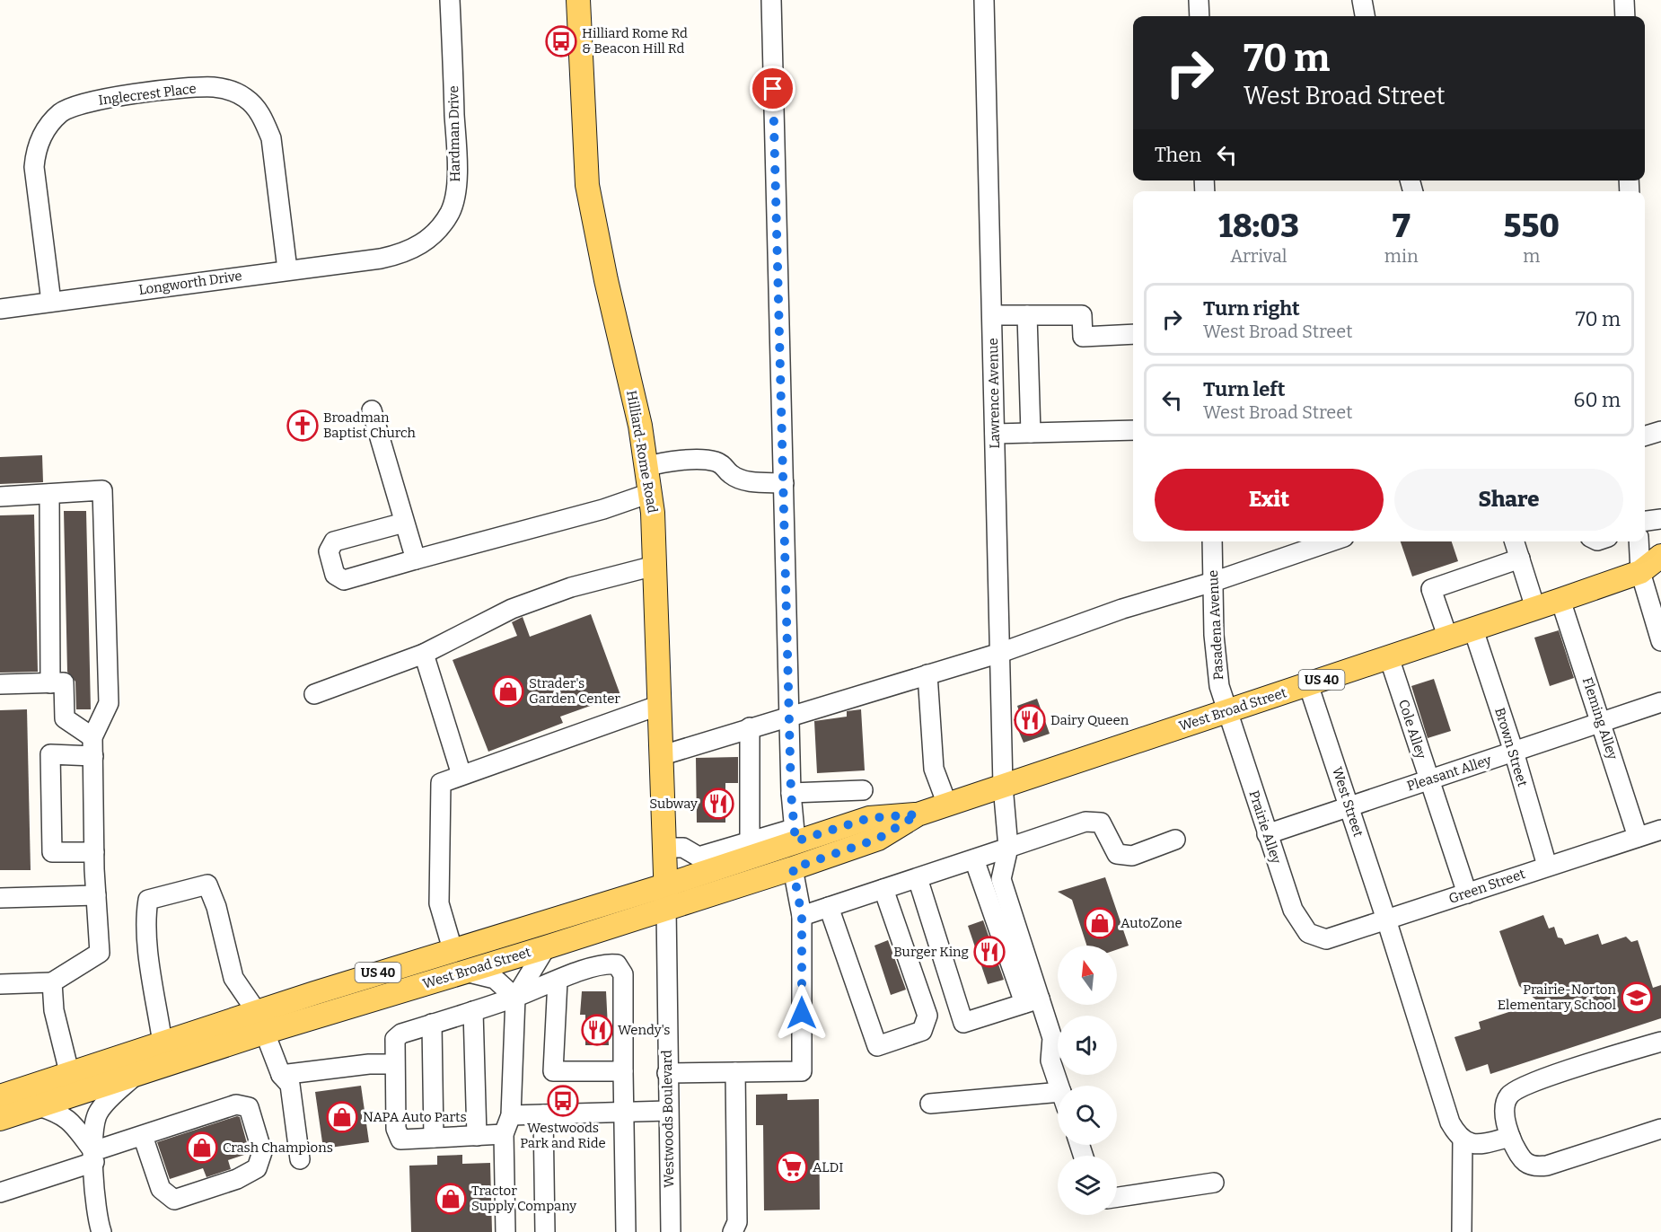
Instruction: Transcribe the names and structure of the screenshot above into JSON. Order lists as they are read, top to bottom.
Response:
{
  "streets": {
    "main road": ["Hilliard-Rome Road", "US 40", "West Broad Street"],
    "street": [
      "Inglecrest Place",
      "Hardman Drive",
      "Longworth Drive",
      "Lawrence Avenue",
      "Pasadena Avenue",
      "Fleming Alley",
      "Cole Alley",
      "Brown Street",
      "Pleasant Alley",
      "West Street",
      "Prairie Alley",
      "Green Street",
      "Westwoods Boulevard"
    ]
  },
  "crossings": [
    ["Inglecrest Place", "Longworth Drive"],
    ["Hardman Drive", "Longworth Drive"],
    ["Lawrence Avenue", "West Broad Street"],
    ["Hilliard-Rome Road", "West Broad Street"],
    ["Hilliard-Rome Road", "Westwoods Boulevard"],
    ["Pasadena Avenue", "West Broad Street"],
    ["Pasadena Avenue", "Prairie Alley"],
    ["West Broad Street", "Fleming Alley"],
    ["West Broad Street", "Cole Alley"],
    ["West Broad Street", "Brown Street"],
    ["West Broad Street", "West Street"],
    ["West Broad Street", "Prairie Alley"],
    ["West Broad Street", "Westwoods Boulevard"],
    ["Fleming Alley", "Pleasant Alley"],
    ["Fleming Alley", "Green Street"],
    ["Cole Alley", "Pleasant Alley"],
    ["Cole Alley", "Green Street"],
    ["Brown Street", "Pleasant Alley"],
    ["Brown Street", "Green Street"],
    ["Pleasant Alley", "West Street"],
    ["Pleasant Alley", "Prairie Alley"],
    ["West Street", "Green Street"],
    ["Prairie Alley", "Green Street"]
  ],
  "places": {
    "bus stop": ["Hilliard Rome Rd & Beacon Hill Rd", "Westwoods Park and Ride"],
    "church": ["Broadman Baptist Church"],
    "shop": [
      "Strader's Garden Center",
      "AutoZone",
      "NAPA Auto Parts",
      "Crash Champions",
      "Tractor Supply Company"
    ],
    "restaurant": [
      "Dairy Queen",
      "Subway",
      "Burger King",
      "Wendy's"
    ],
    "school or university": ["Prairie-Norton Elementary School"],
    "supermarket": ["ALDI"]
  },
  "north": "top",
  "page": {
    "turn": ["70 m", "West Broad Street"],
    "then": "Then",
    "eta": [
      "18:03",
      "Arrival",
      "7",
      "min",
      "550",
      "m"
    ],
    "list": [
      {
        "name": "Turn right",
        "note": "West Broad Street",
        "value": "70 m"
      },
      {
        "name": "Turn left",
        "note": "West Broad Street",
        "value": "60 m"
      }
    ],
    "buttons": ["Exit", "Share"]
  }
}
